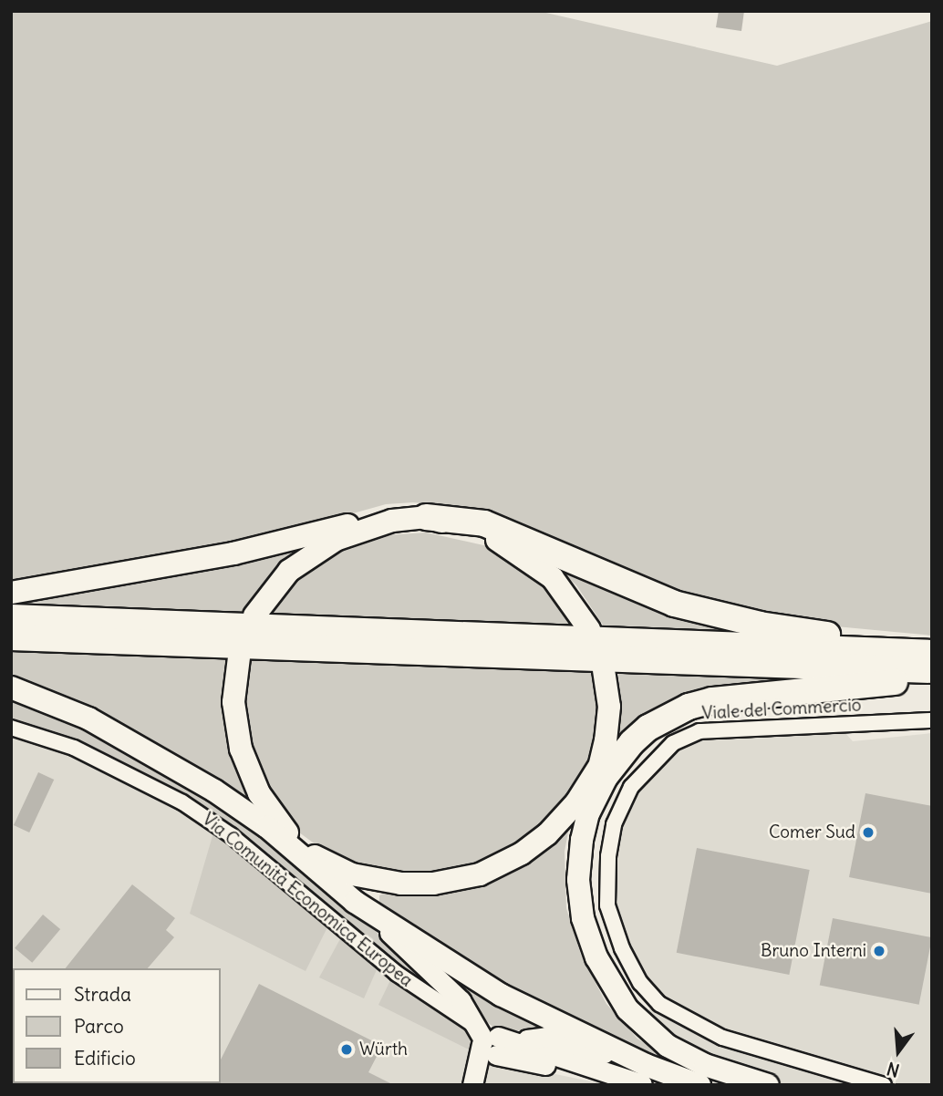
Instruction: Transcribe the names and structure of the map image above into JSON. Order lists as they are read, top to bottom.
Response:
{
  "streets": {
    "street": ["Viale del Commercio", "Via Comunità Economica Europea"]
  },
  "places": ["Comer Sud", "Bruno Interni", "Würth"],
  "legend": ["Strada", "Parco", "Edificio"],
  "north": "bottom"
}
